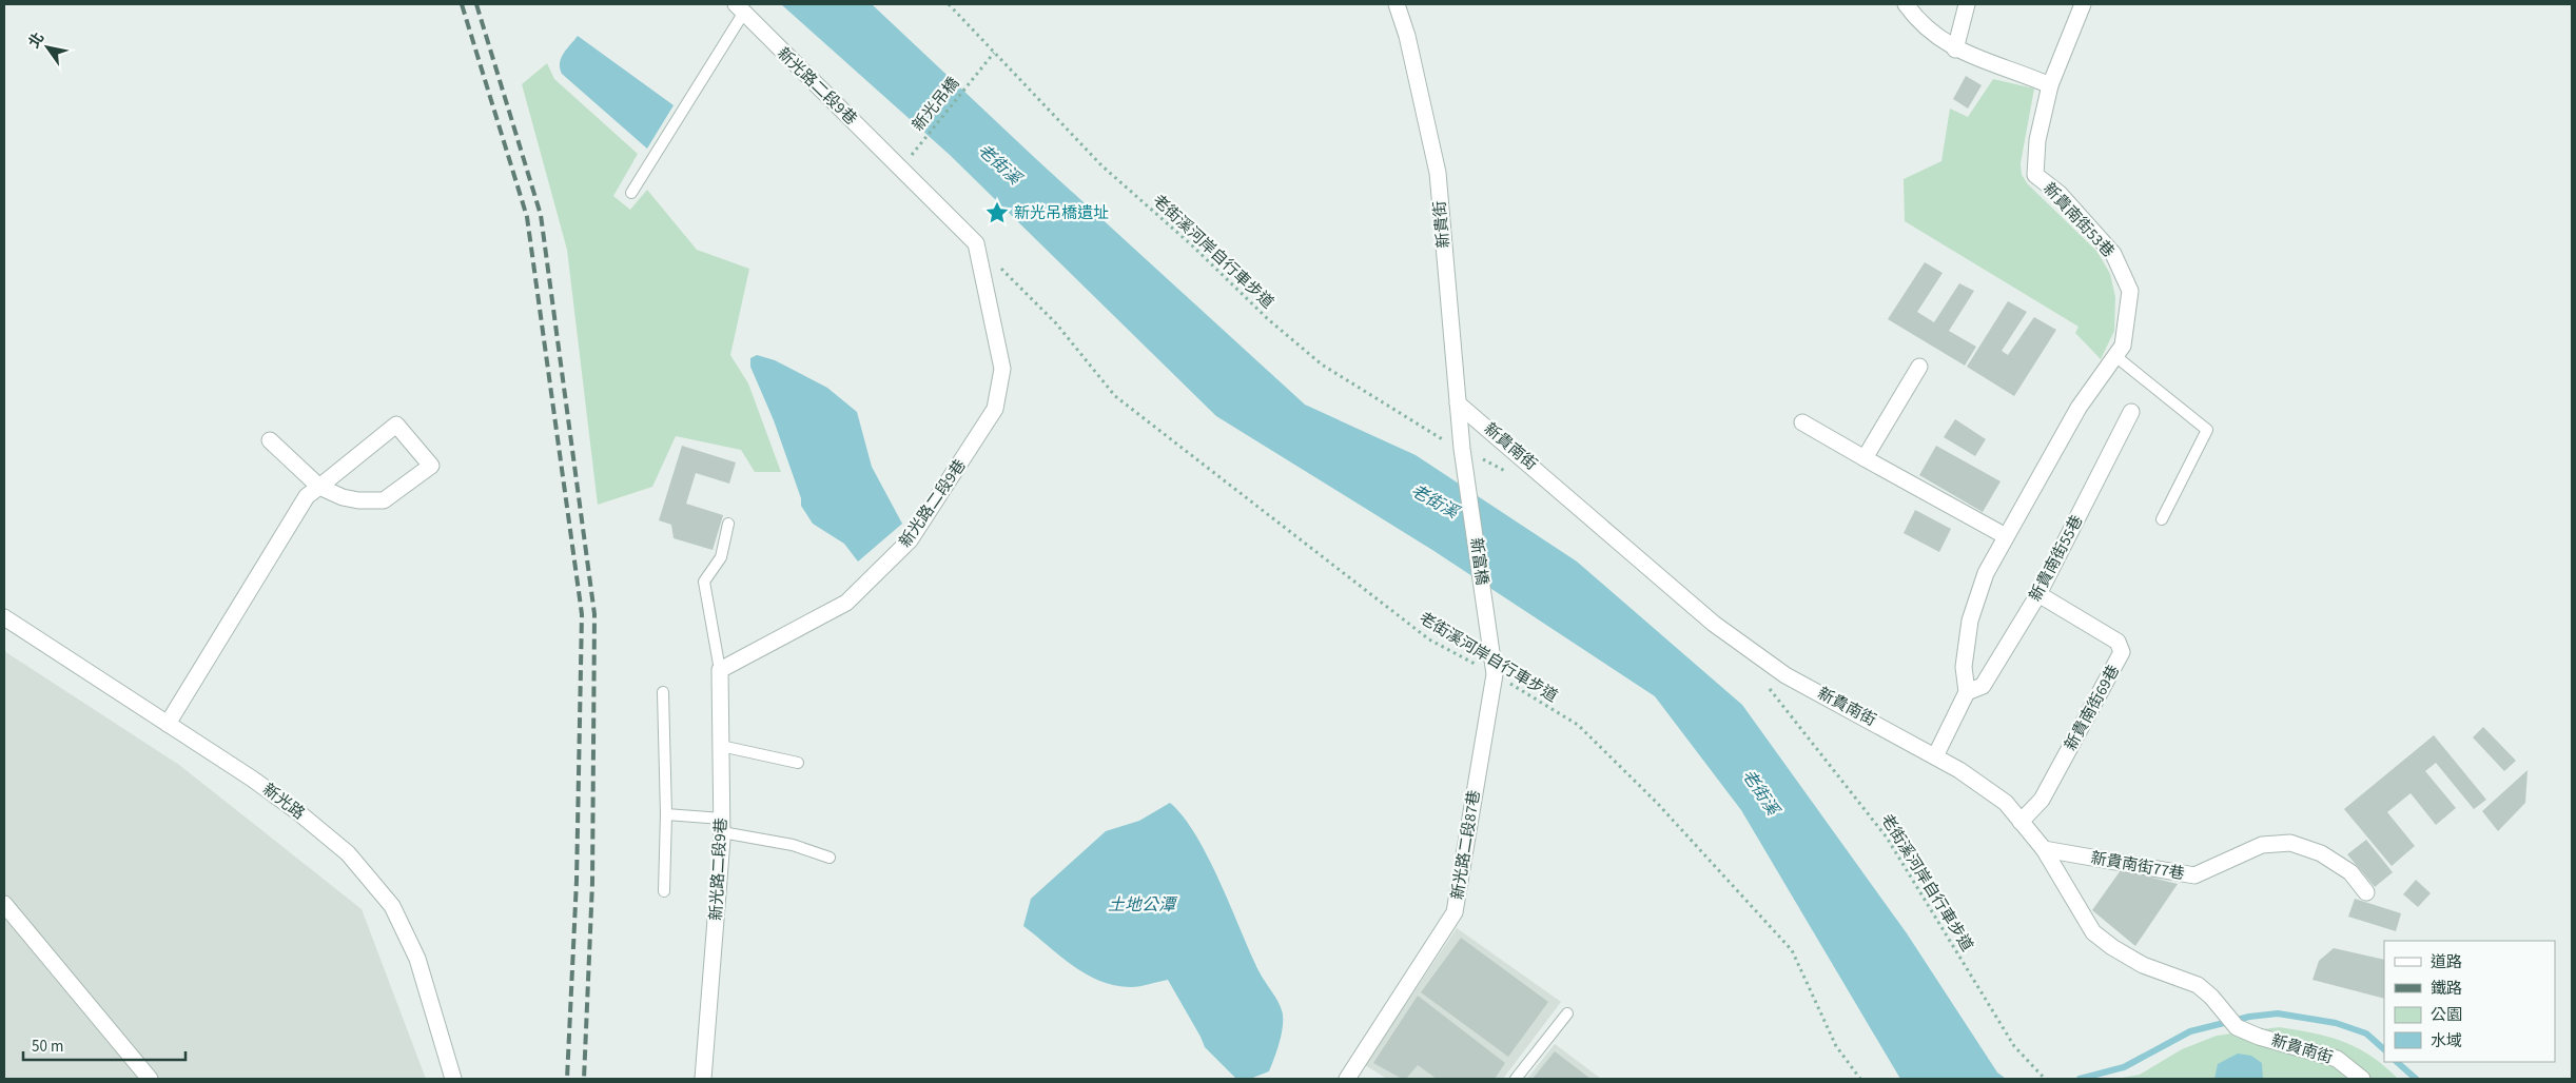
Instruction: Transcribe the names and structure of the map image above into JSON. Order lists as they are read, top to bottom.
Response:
{
  "streets": {
    "street": [
      "新光路二段9巷",
      "新貴南街53巷",
      "新貴街",
      "新貴南街",
      "新貴南街55巷",
      "新富橋",
      "新貴南街69巷",
      "新光路",
      "新光路二段87巷",
      "新貴南街77巷"
    ],
    "path": ["新光吊橋", "老街溪河岸自行車步道"]
  },
  "crossings": [
    ["新光吊橋", "老街溪河岸自行車步道"],
    ["新貴南街53巷", "新貴南街55巷"],
    ["新貴街", "新貴南街"],
    ["新貴街", "新富橋"],
    ["老街溪河岸自行車步道", "新富橋"],
    ["老街溪河岸自行車步道", "新光路二段87巷"],
    ["新貴南街", "新貴南街69巷"],
    ["新貴南街", "新貴南街77巷"],
    ["新貴南街55巷", "新貴南街69巷"],
    ["新富橋", "新光路二段87巷"]
  ],
  "water": ["老街溪", "土地公潭"],
  "places": {
    "place": ["新光吊橋遺址"]
  },
  "legend": [
    "道路",
    "鐵路",
    "公園",
    "水域"
  ],
  "scale_bar": "50 m",
  "north": "top left"
}
